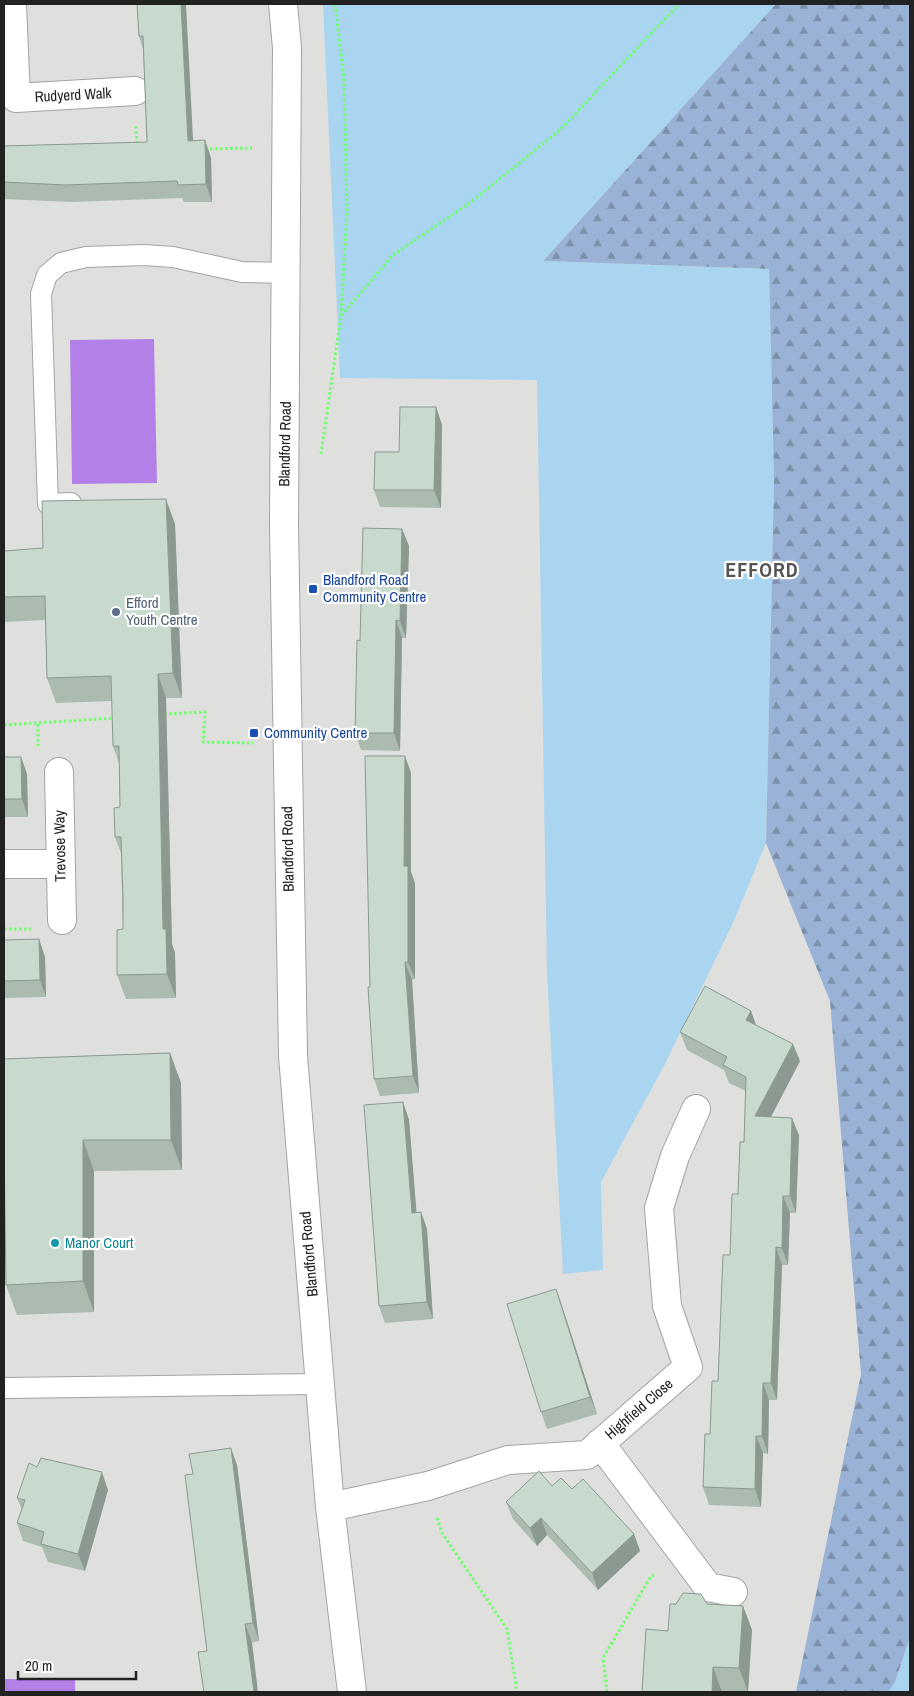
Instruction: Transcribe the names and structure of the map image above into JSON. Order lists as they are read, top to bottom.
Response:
{
  "streets": {
    "street": [
      "Rudyerd Walk",
      "Blandford Road",
      "Trevose Way",
      "Highfield Close"
    ]
  },
  "crossings": [
    ["Blandford Road", "Highfield Close"]
  ],
  "districts": ["EFFORD"],
  "places": {
    "transit": ["Blandford Road Community Centre", "Community Centre"],
    "other": ["Efford Youth Centre", "Manor Court"]
  },
  "scale_bar": "20 m"
}
